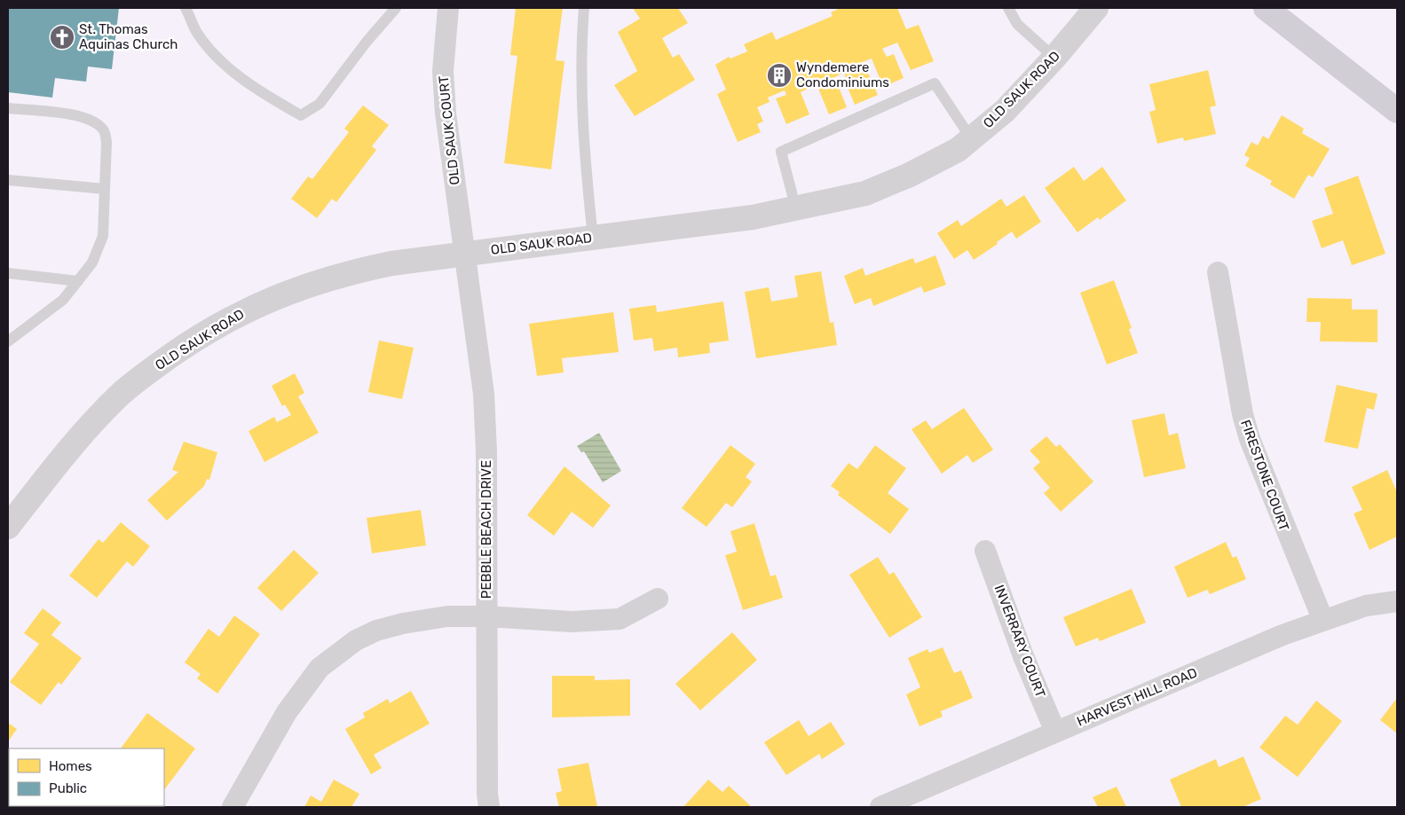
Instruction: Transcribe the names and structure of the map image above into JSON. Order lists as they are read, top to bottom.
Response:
{
  "streets": {
    "street": [
      "OLD SAUK ROAD",
      "OLD SAUK COURT",
      "FIRESTONE COURT",
      "PEBBLE BEACH DRIVE",
      "INVERRARY COURT",
      "HARVEST HILL ROAD"
    ]
  },
  "crossings": [
    ["OLD SAUK ROAD", "OLD SAUK COURT"],
    ["OLD SAUK ROAD", "PEBBLE BEACH DRIVE"],
    ["OLD SAUK COURT", "PEBBLE BEACH DRIVE"],
    ["FIRESTONE COURT", "HARVEST HILL ROAD"],
    ["INVERRARY COURT", "HARVEST HILL ROAD"]
  ],
  "places": {
    "church": ["St. Thomas Aquinas Church"],
    "building": ["Wyndemere Condominiums"]
  },
  "legend": ["Homes", "Public"]
}
